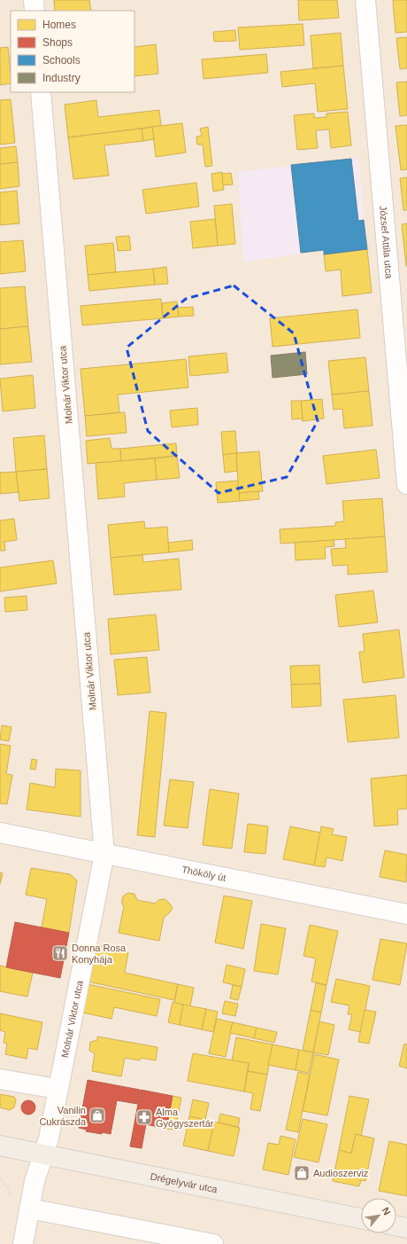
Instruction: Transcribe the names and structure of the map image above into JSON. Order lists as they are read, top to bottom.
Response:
{
  "streets": {
    "main road": ["Drégelyvár utca"],
    "street": ["József Attila utca", "Molnár Viktor utca", "Thököly út"]
  },
  "crossings": [
    ["Molnár Viktor utca", "Thököly út"],
    ["Molnár Viktor utca", "Drégelyvár utca"]
  ],
  "places": {
    "restaurant": ["Donna Rosa Konyhája"],
    "shop": ["Vanilin Cukrászda", "Audioszerviz"],
    "pharmacy": ["Alma Gyógyszertár"]
  },
  "legend": [
    "Homes",
    "Shops",
    "Schools",
    "Industry"
  ],
  "north": "top right"
}
